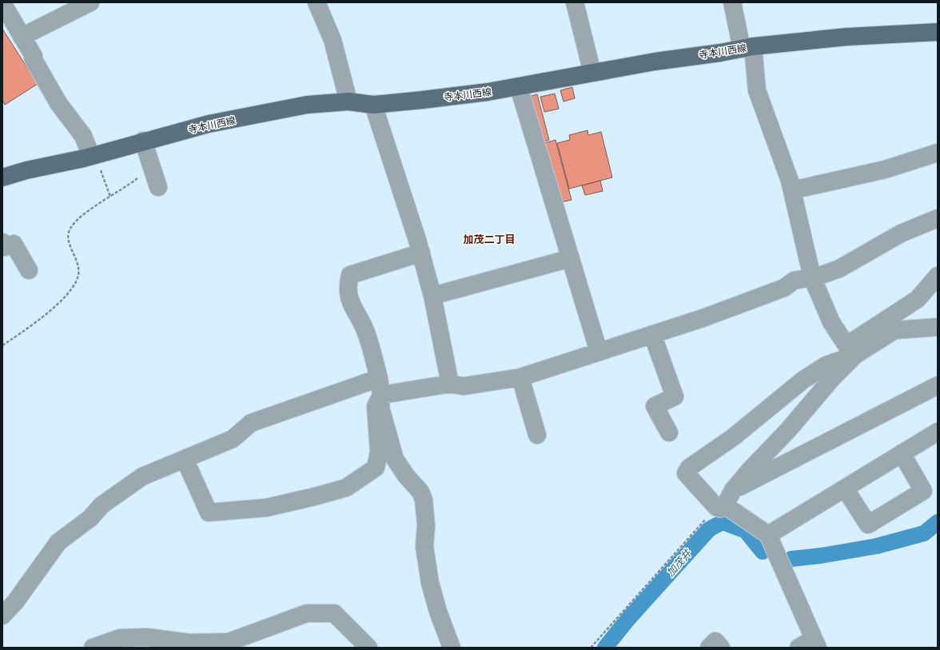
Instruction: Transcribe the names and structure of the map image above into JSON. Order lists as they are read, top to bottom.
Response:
{
  "streets": {
    "main road": ["寺本川西線"]
  },
  "districts": ["加茂二丁目"],
  "water": ["加茂井"]
}
